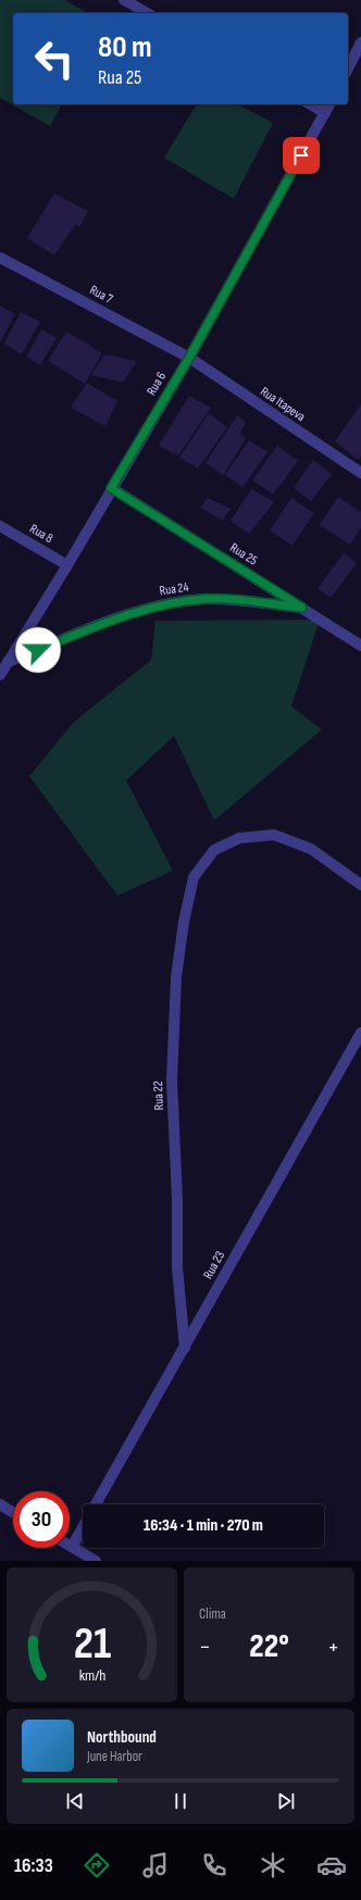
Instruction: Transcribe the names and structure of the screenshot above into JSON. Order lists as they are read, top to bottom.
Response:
{
  "streets": {
    "street": [
      "Rua 7",
      "Rua 6",
      "Rua Itapeva",
      "Rua 8",
      "Rua 25",
      "Rua 24",
      "Rua 22",
      "Rua 23"
    ]
  },
  "crossings": [
    ["Rua 7", "Rua 6"],
    ["Rua 7", "Rua Itapeva"],
    ["Rua 6", "Rua Itapeva"],
    ["Rua 6", "Rua 8"],
    ["Rua 6", "Rua 25"],
    ["Rua 6", "Rua 24"],
    ["Rua 25", "Rua 24"],
    ["Rua 22", "Rua 23"]
  ],
  "page": {
    "turn": ["80 m", "Rua 25"],
    "limit": "30",
    "trip": "16:34 · 1 min · 270 m",
    "tile": "Clima",
    "heat": ["−", "22°", "+"],
    "song": ["Northbound", "June Harbor"],
    "tabs": "16:33",
    "gauge": ["21", "km/h"]
  }
}
